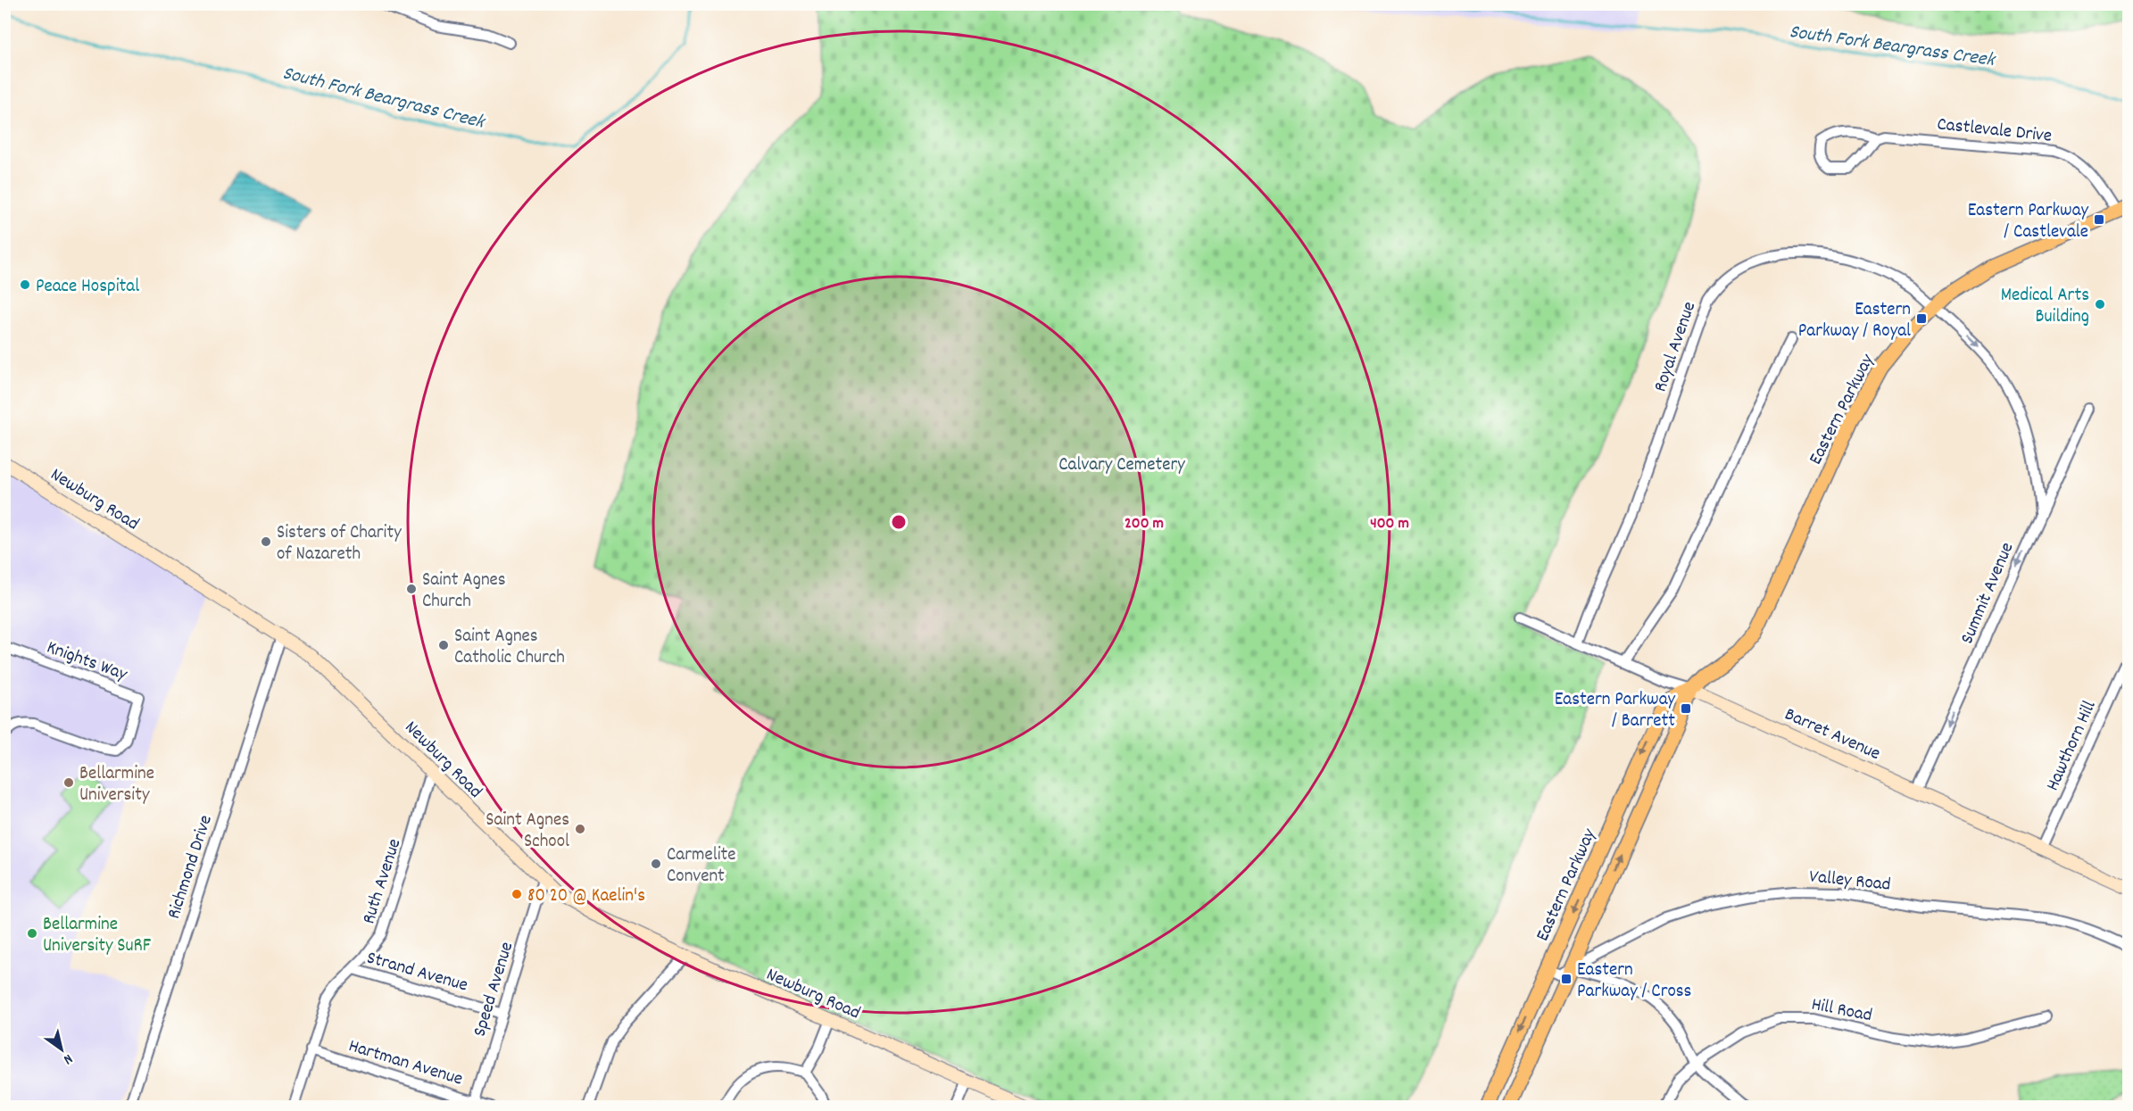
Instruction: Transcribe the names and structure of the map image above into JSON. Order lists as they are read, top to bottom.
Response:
{
  "streets": {
    "main road": ["Eastern Parkway", "Newburg Road", "Barret Avenue"],
    "street": [
      "Castlevale Drive",
      "Royal Avenue",
      "Summit Avenue",
      "Knights Way",
      "Hawthorn Hill",
      "Richmond Drive",
      "Valley Road",
      "Ruth Avenue",
      "Strand Avenue",
      "Speed Avenue",
      "Hill Road",
      "Hartman Avenue"
    ]
  },
  "crossings": [
    ["Castlevale Drive", "Eastern Parkway"],
    ["Royal Avenue", "Eastern Parkway"],
    ["Royal Avenue", "Summit Avenue"],
    ["Royal Avenue", "Barret Avenue"],
    ["Eastern Parkway", "Barret Avenue"],
    ["Eastern Parkway", "Valley Road"],
    ["Newburg Road", "Richmond Drive"],
    ["Newburg Road", "Ruth Avenue"],
    ["Newburg Road", "Speed Avenue"],
    ["Summit Avenue", "Barret Avenue"],
    ["Barret Avenue", "Hawthorn Hill"],
    ["Ruth Avenue", "Strand Avenue"],
    ["Ruth Avenue", "Hartman Avenue"],
    ["Strand Avenue", "Speed Avenue"],
    ["Speed Avenue", "Hartman Avenue"]
  ],
  "one_way": ["Summit Avenue"],
  "water": ["South Fork Beargrass Creek"],
  "parks": ["Calvary Cemetery"],
  "places": {
    "transit": [
      "Eastern Parkway / Castlevale",
      "Eastern Parkway / Royal",
      "Eastern Parkway / Barrett",
      "Eastern Parkway / Cross"
    ],
    "other": [
      "Peace Hospital",
      "Medical Arts Building",
      "Sisters of Charity of Nazareth",
      "Saint Agnes Church",
      "Saint Agnes Catholic Church",
      "Bellarmine University",
      "Saint Agnes School",
      "Carmelite Convent",
      "80 20 @ Kaelin's",
      "Bellarmine University SuRF"
    ]
  },
  "north": "bottom right",
  "rings": ["200 m", "400 m"]
}
